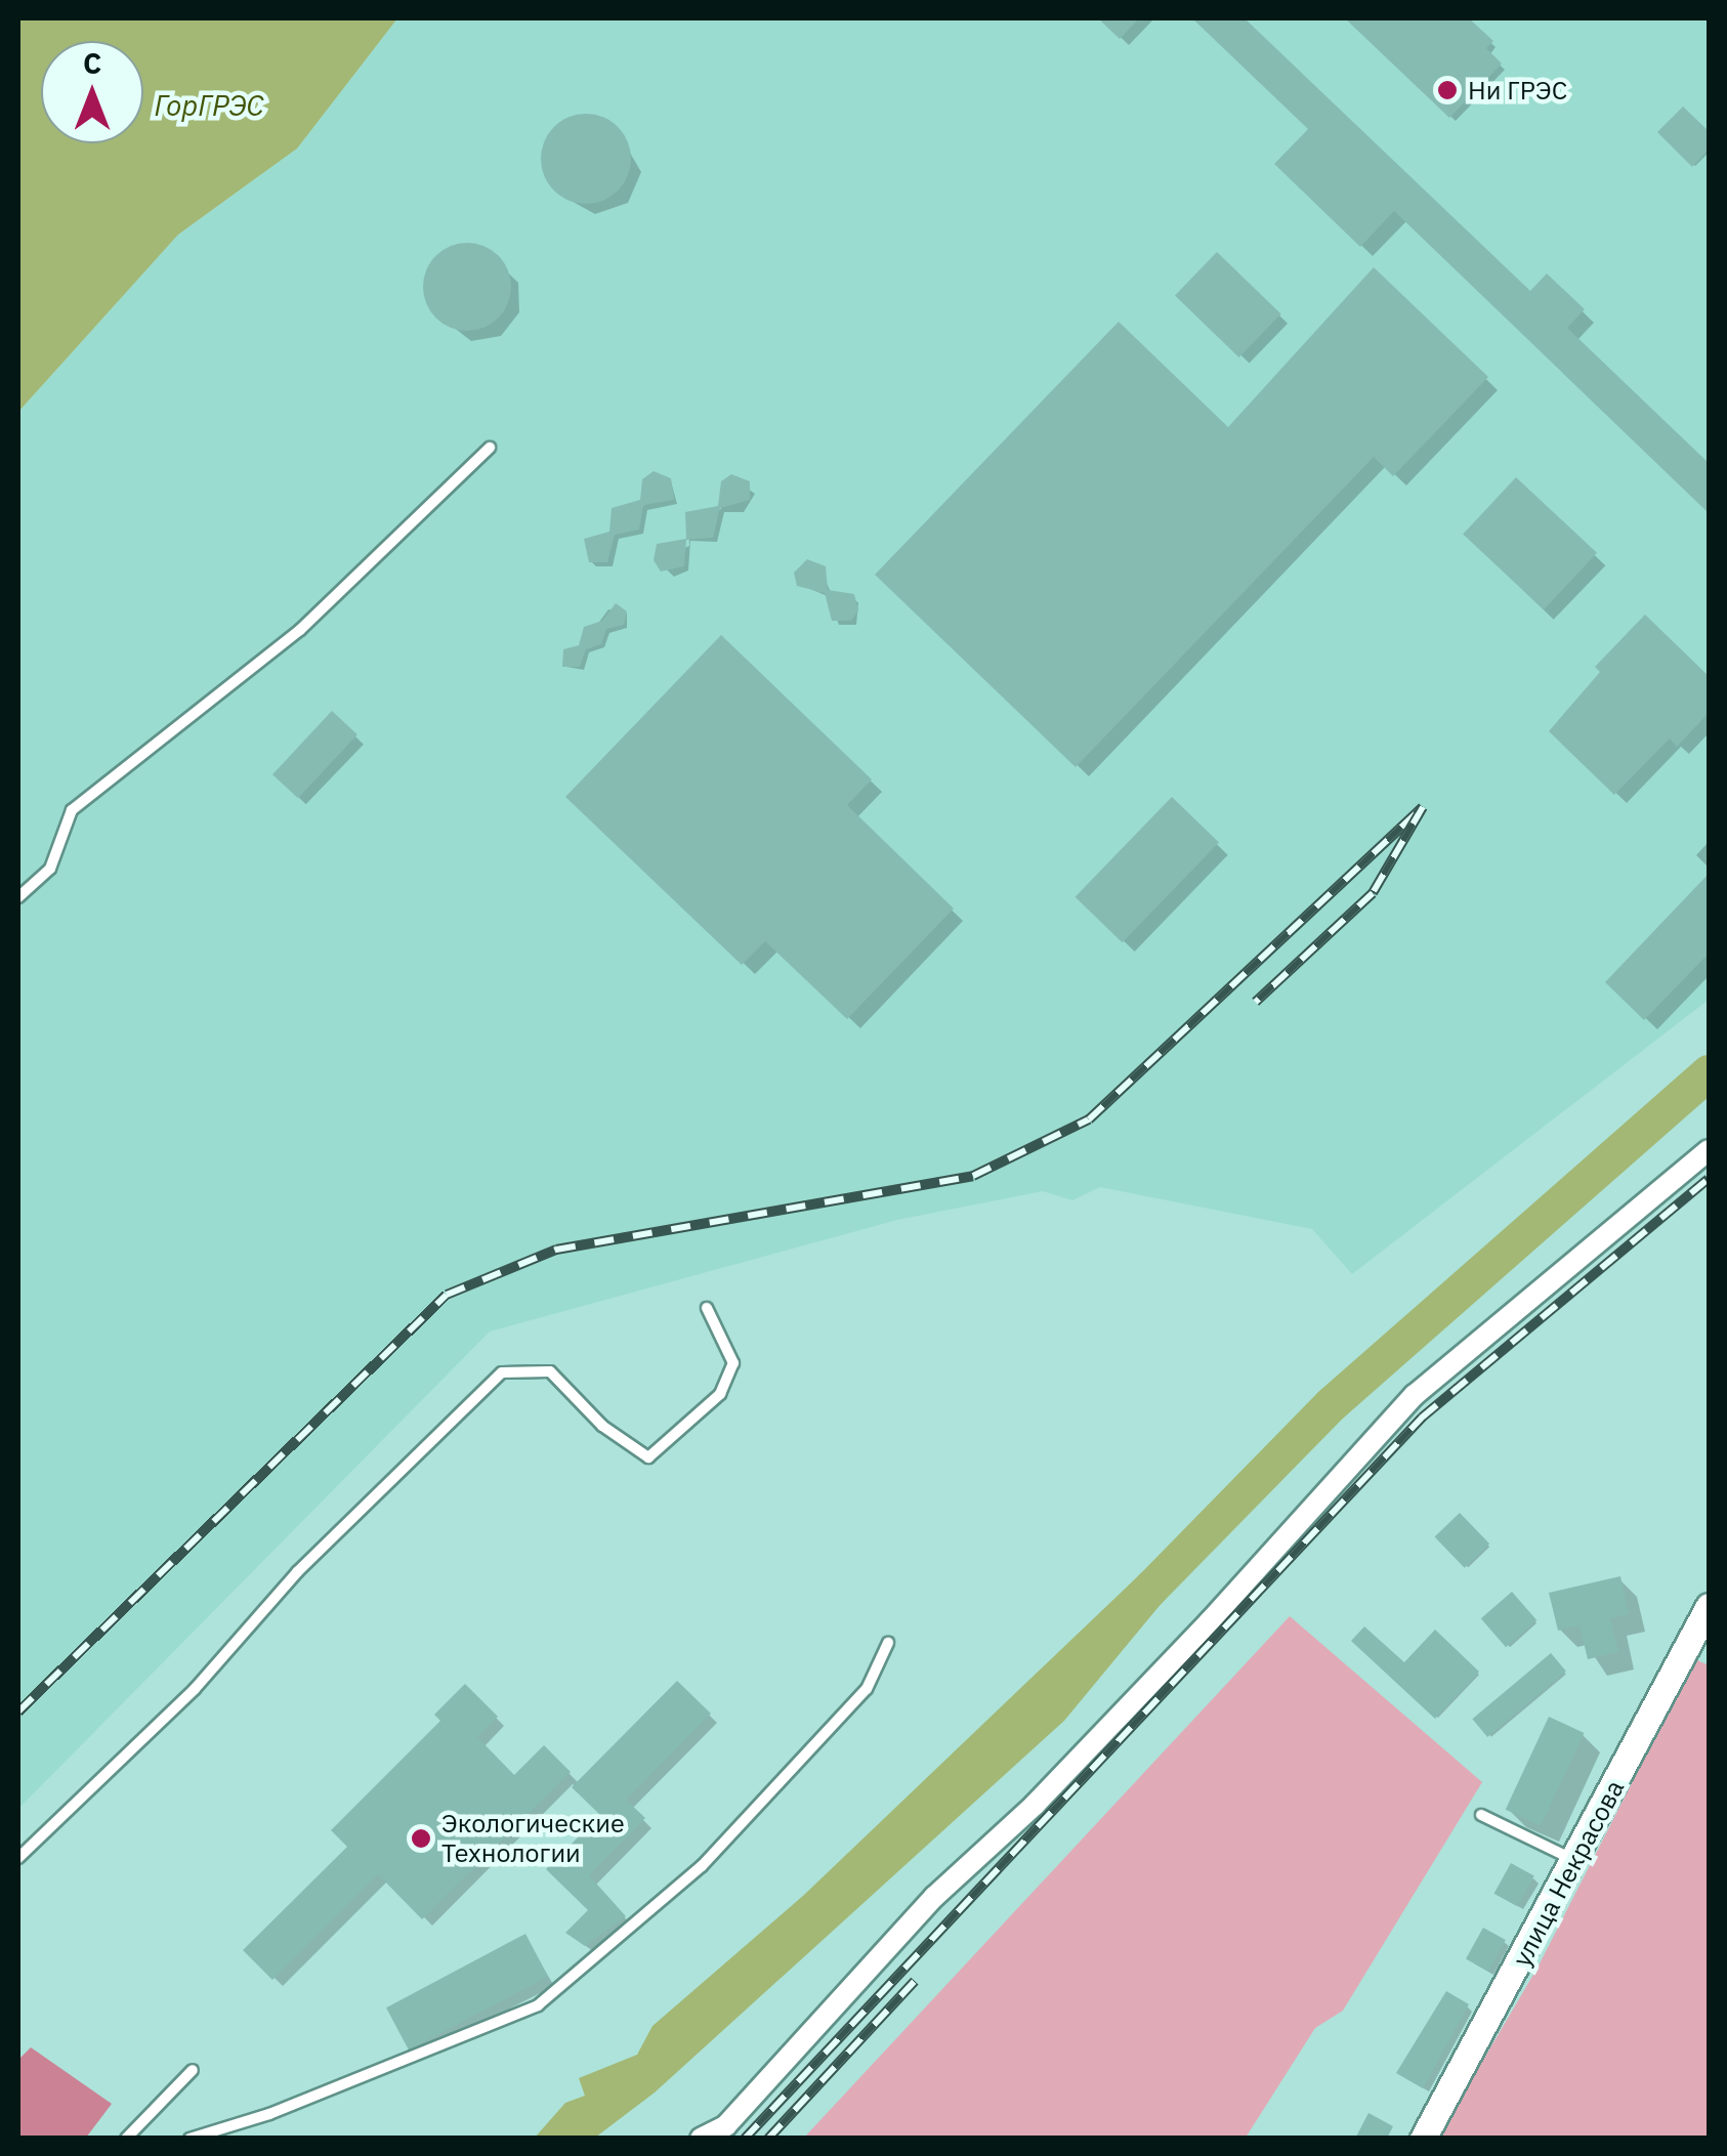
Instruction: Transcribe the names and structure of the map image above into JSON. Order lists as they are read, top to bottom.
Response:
{
  "streets": {
    "street": ["улица Некрасова"]
  },
  "water": ["ГорГРЭС"],
  "places": ["Ни ГРЭС", "Экологические Технологии"],
  "north": "top"
}
